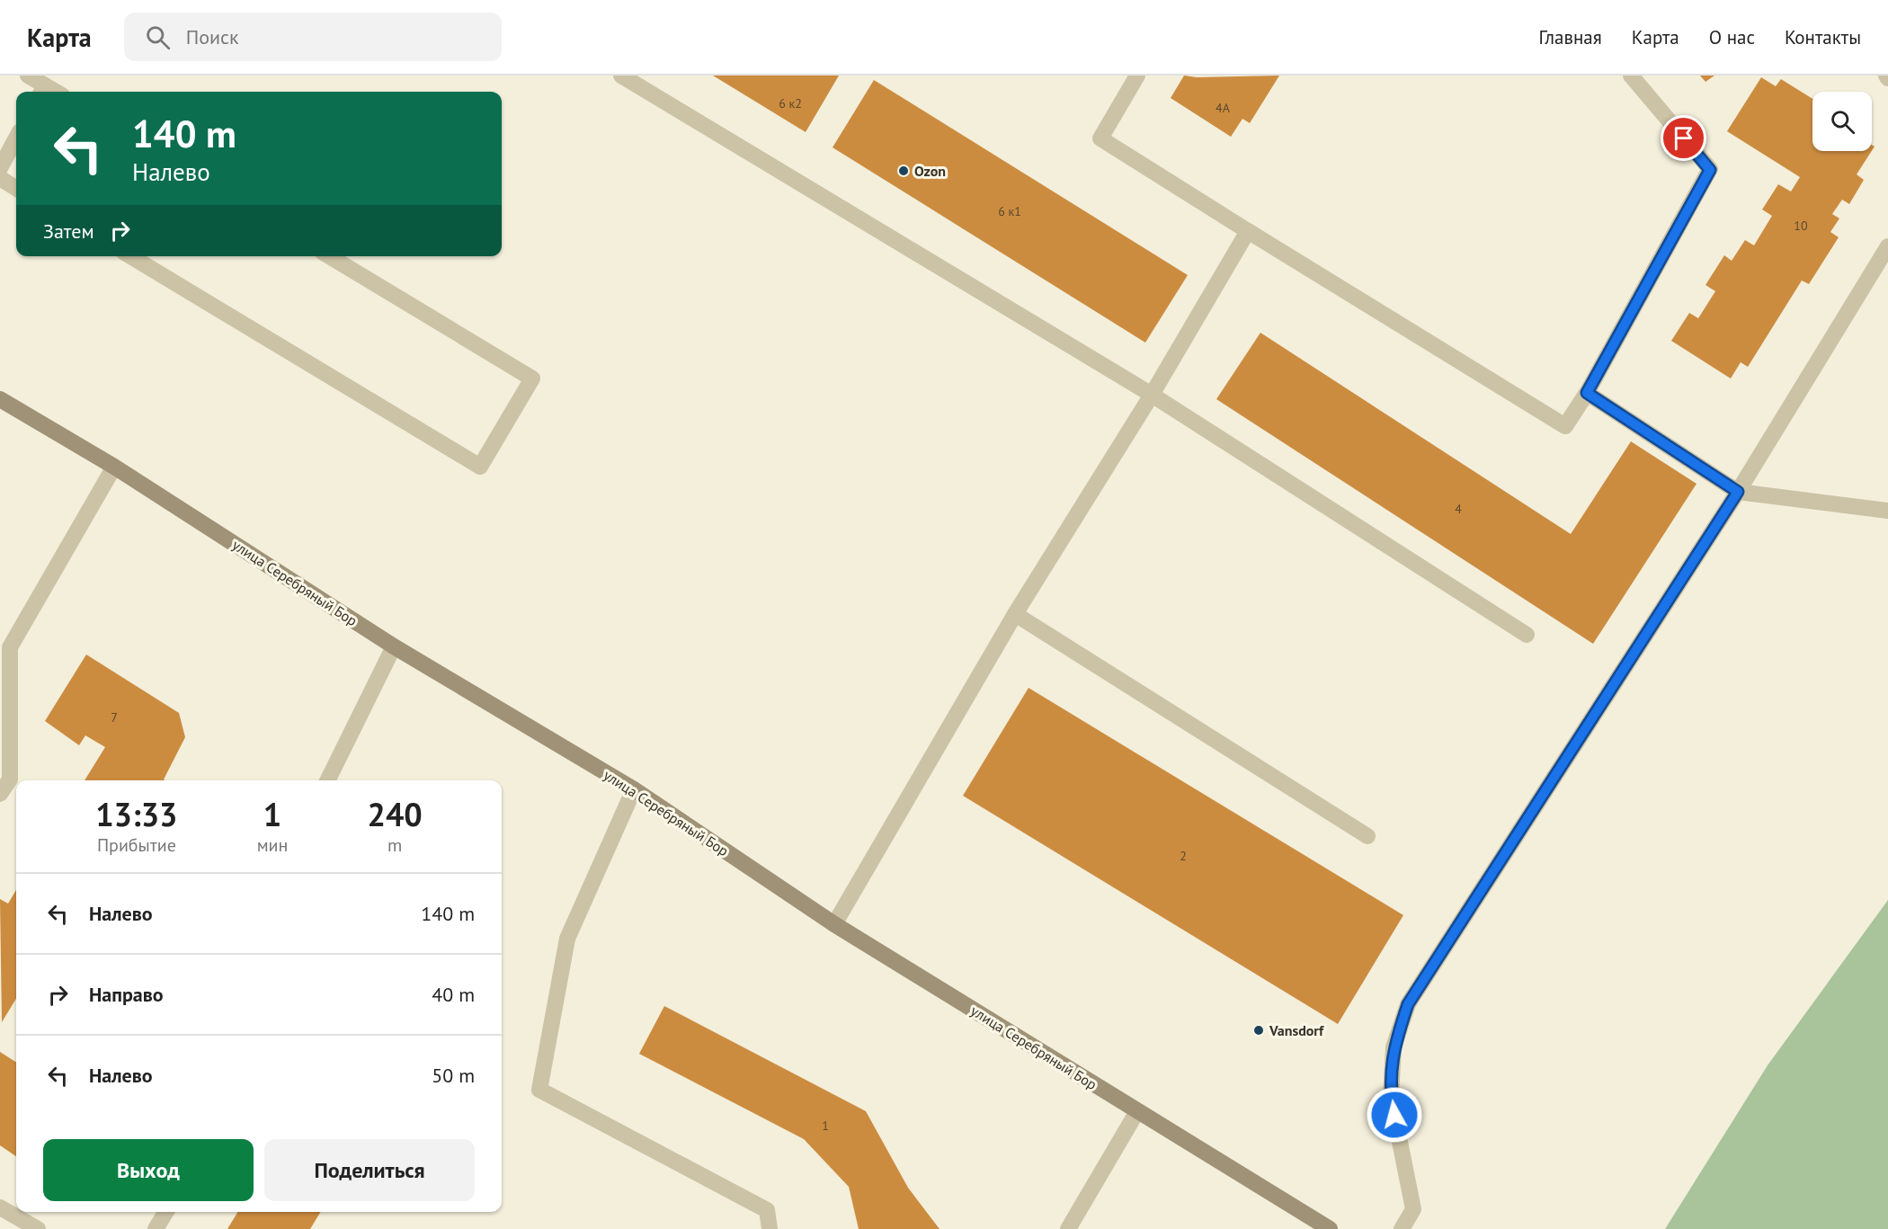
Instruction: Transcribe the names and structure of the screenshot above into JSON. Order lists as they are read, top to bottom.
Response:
{
  "streets": {
    "street": ["улица Серебряный Бор"]
  },
  "places": ["Ozon", "Vansdorf"],
  "house_numbers": [
    "6 к2",
    "4А",
    "6 к1",
    "10",
    "4",
    "7",
    "2",
    "1"
  ],
  "page": {
    "header": "Карта",
    "search": "Поиск",
    "nav": [
      "Главная",
      "Карта",
      "О нас",
      "Контакты"
    ],
    "turn": ["140 m", "Налево"],
    "then": "Затем",
    "eta": [
      "13:33",
      "Прибытие",
      "1",
      "мин",
      "240",
      "m"
    ],
    "list": [
      {
        "name": "Налево",
        "value": "140 m"
      },
      {
        "name": "Направо",
        "value": "40 m"
      },
      {
        "name": "Налево",
        "value": "50 m"
      }
    ],
    "buttons": ["Выход", "Поделиться"]
  }
}
